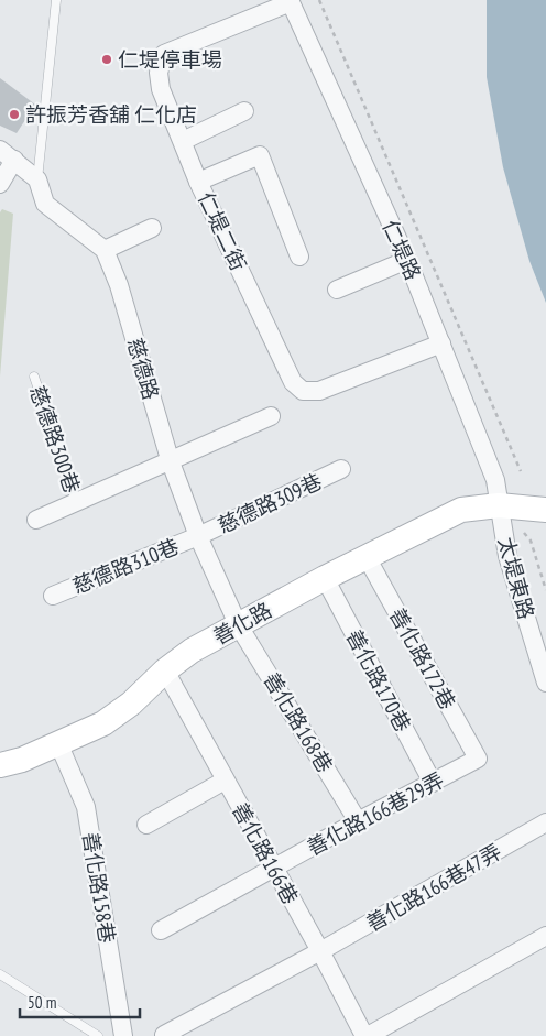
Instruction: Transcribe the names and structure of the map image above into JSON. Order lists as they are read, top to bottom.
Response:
{
  "streets": {
    "street": [
      "仁堤二街",
      "仁堤路",
      "慈德路",
      "慈德路300巷",
      "慈德路309巷",
      "慈德路310巷",
      "太堤東路",
      "善化路",
      "善化路172巷",
      "善化路170巷",
      "善化路168巷",
      "善化路166巷29弄",
      "善化路166巷",
      "善化路158巷",
      "善化路166巷47弄"
    ]
  },
  "crossings": [
    ["仁堤二街", "仁堤路"],
    ["仁堤路", "太堤東路"],
    ["仁堤路", "善化路"],
    ["慈德路", "慈德路300巷"],
    ["慈德路", "慈德路309巷"],
    ["慈德路", "慈德路310巷"],
    ["慈德路", "善化路"],
    ["慈德路", "善化路168巷"],
    ["慈德路309巷", "慈德路310巷"],
    ["太堤東路", "善化路"],
    ["善化路", "善化路172巷"],
    ["善化路", "善化路170巷"],
    ["善化路", "善化路168巷"],
    ["善化路", "善化路166巷"],
    ["善化路", "善化路158巷"],
    ["善化路172巷", "善化路166巷29弄"],
    ["善化路170巷", "善化路166巷29弄"],
    ["善化路168巷", "善化路166巷29弄"],
    ["善化路166巷29弄", "善化路166巷"],
    ["善化路166巷", "善化路166巷47弄"]
  ],
  "places": ["仁堤停車場", "許振芳香舖 仁化店"],
  "scale_bar": "50 m"
}
